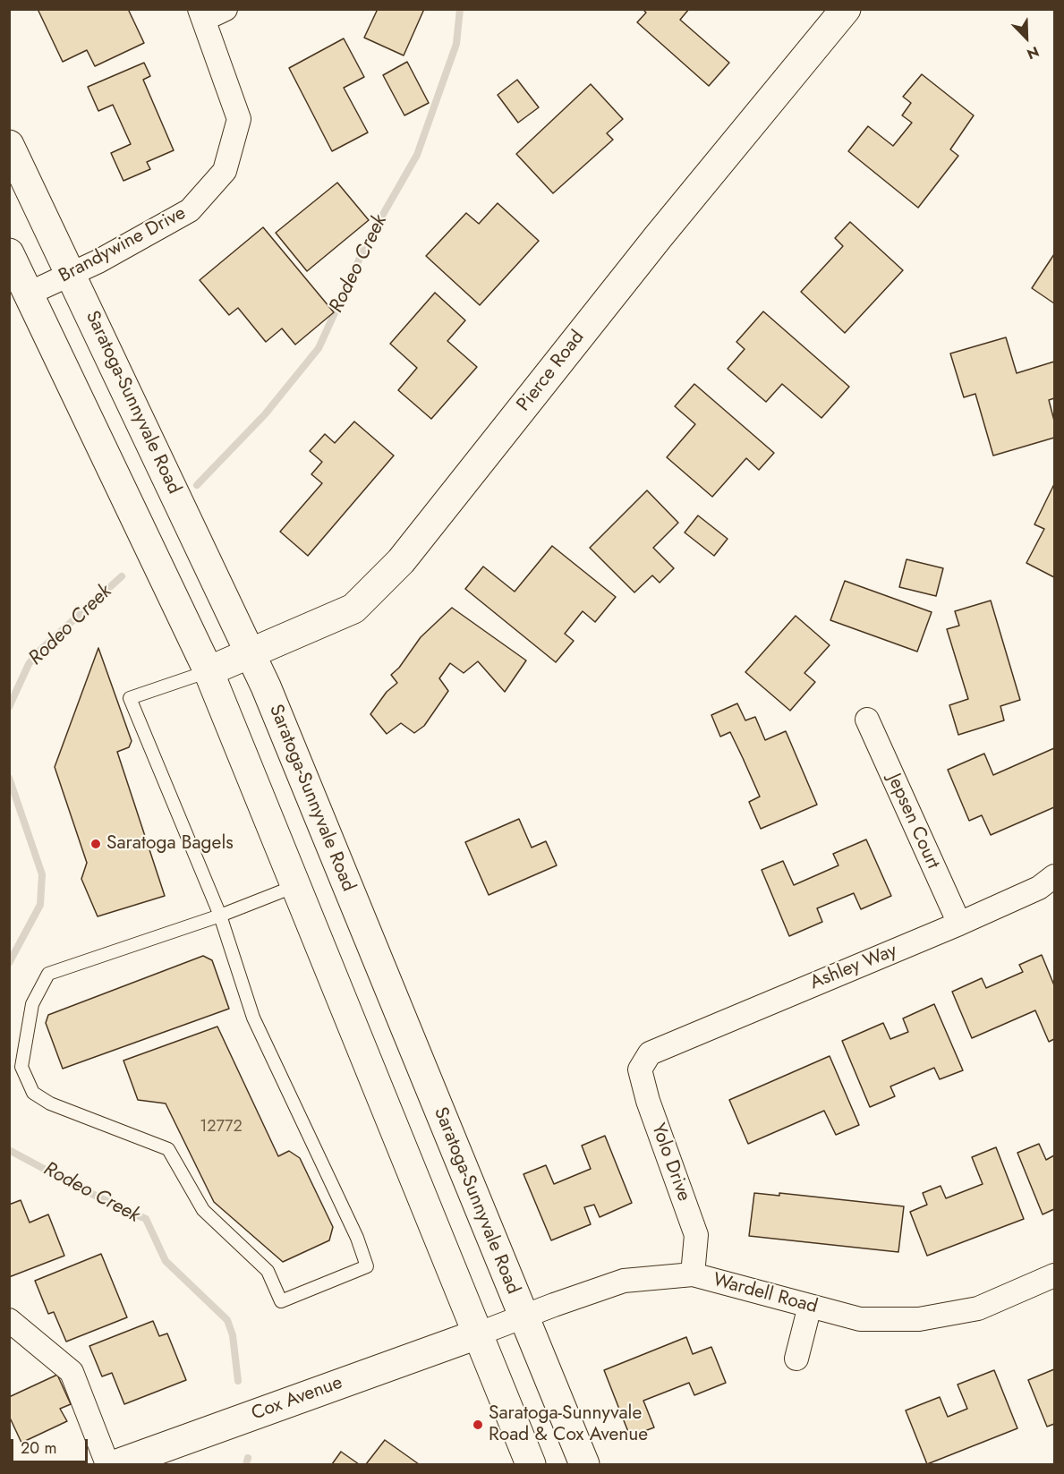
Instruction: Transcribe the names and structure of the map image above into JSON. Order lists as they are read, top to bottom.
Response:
{
  "streets": {
    "main road": ["Pierce Road", "Saratoga-Sunnyvale Road", "Cox Avenue"],
    "street": [
      "Brandywine Drive",
      "Jepsen Court",
      "Ashley Way",
      "Yolo Drive",
      "Wardell Road"
    ]
  },
  "crossings": [
    ["Brandywine Drive", "Saratoga-Sunnyvale Road"],
    ["Pierce Road", "Saratoga-Sunnyvale Road"],
    ["Saratoga-Sunnyvale Road", "Wardell Road"],
    ["Jepsen Court", "Ashley Way"],
    ["Ashley Way", "Yolo Drive"],
    ["Yolo Drive", "Wardell Road"],
    ["Wardell Road", "Cox Avenue"]
  ],
  "water": ["Rodeo Creek"],
  "places": ["Saratoga Bagels", "Saratoga-Sunnyvale Road & Cox Avenue"],
  "house_numbers": ["12772"],
  "scale_bar": "20 m",
  "north": "bottom right"
}
